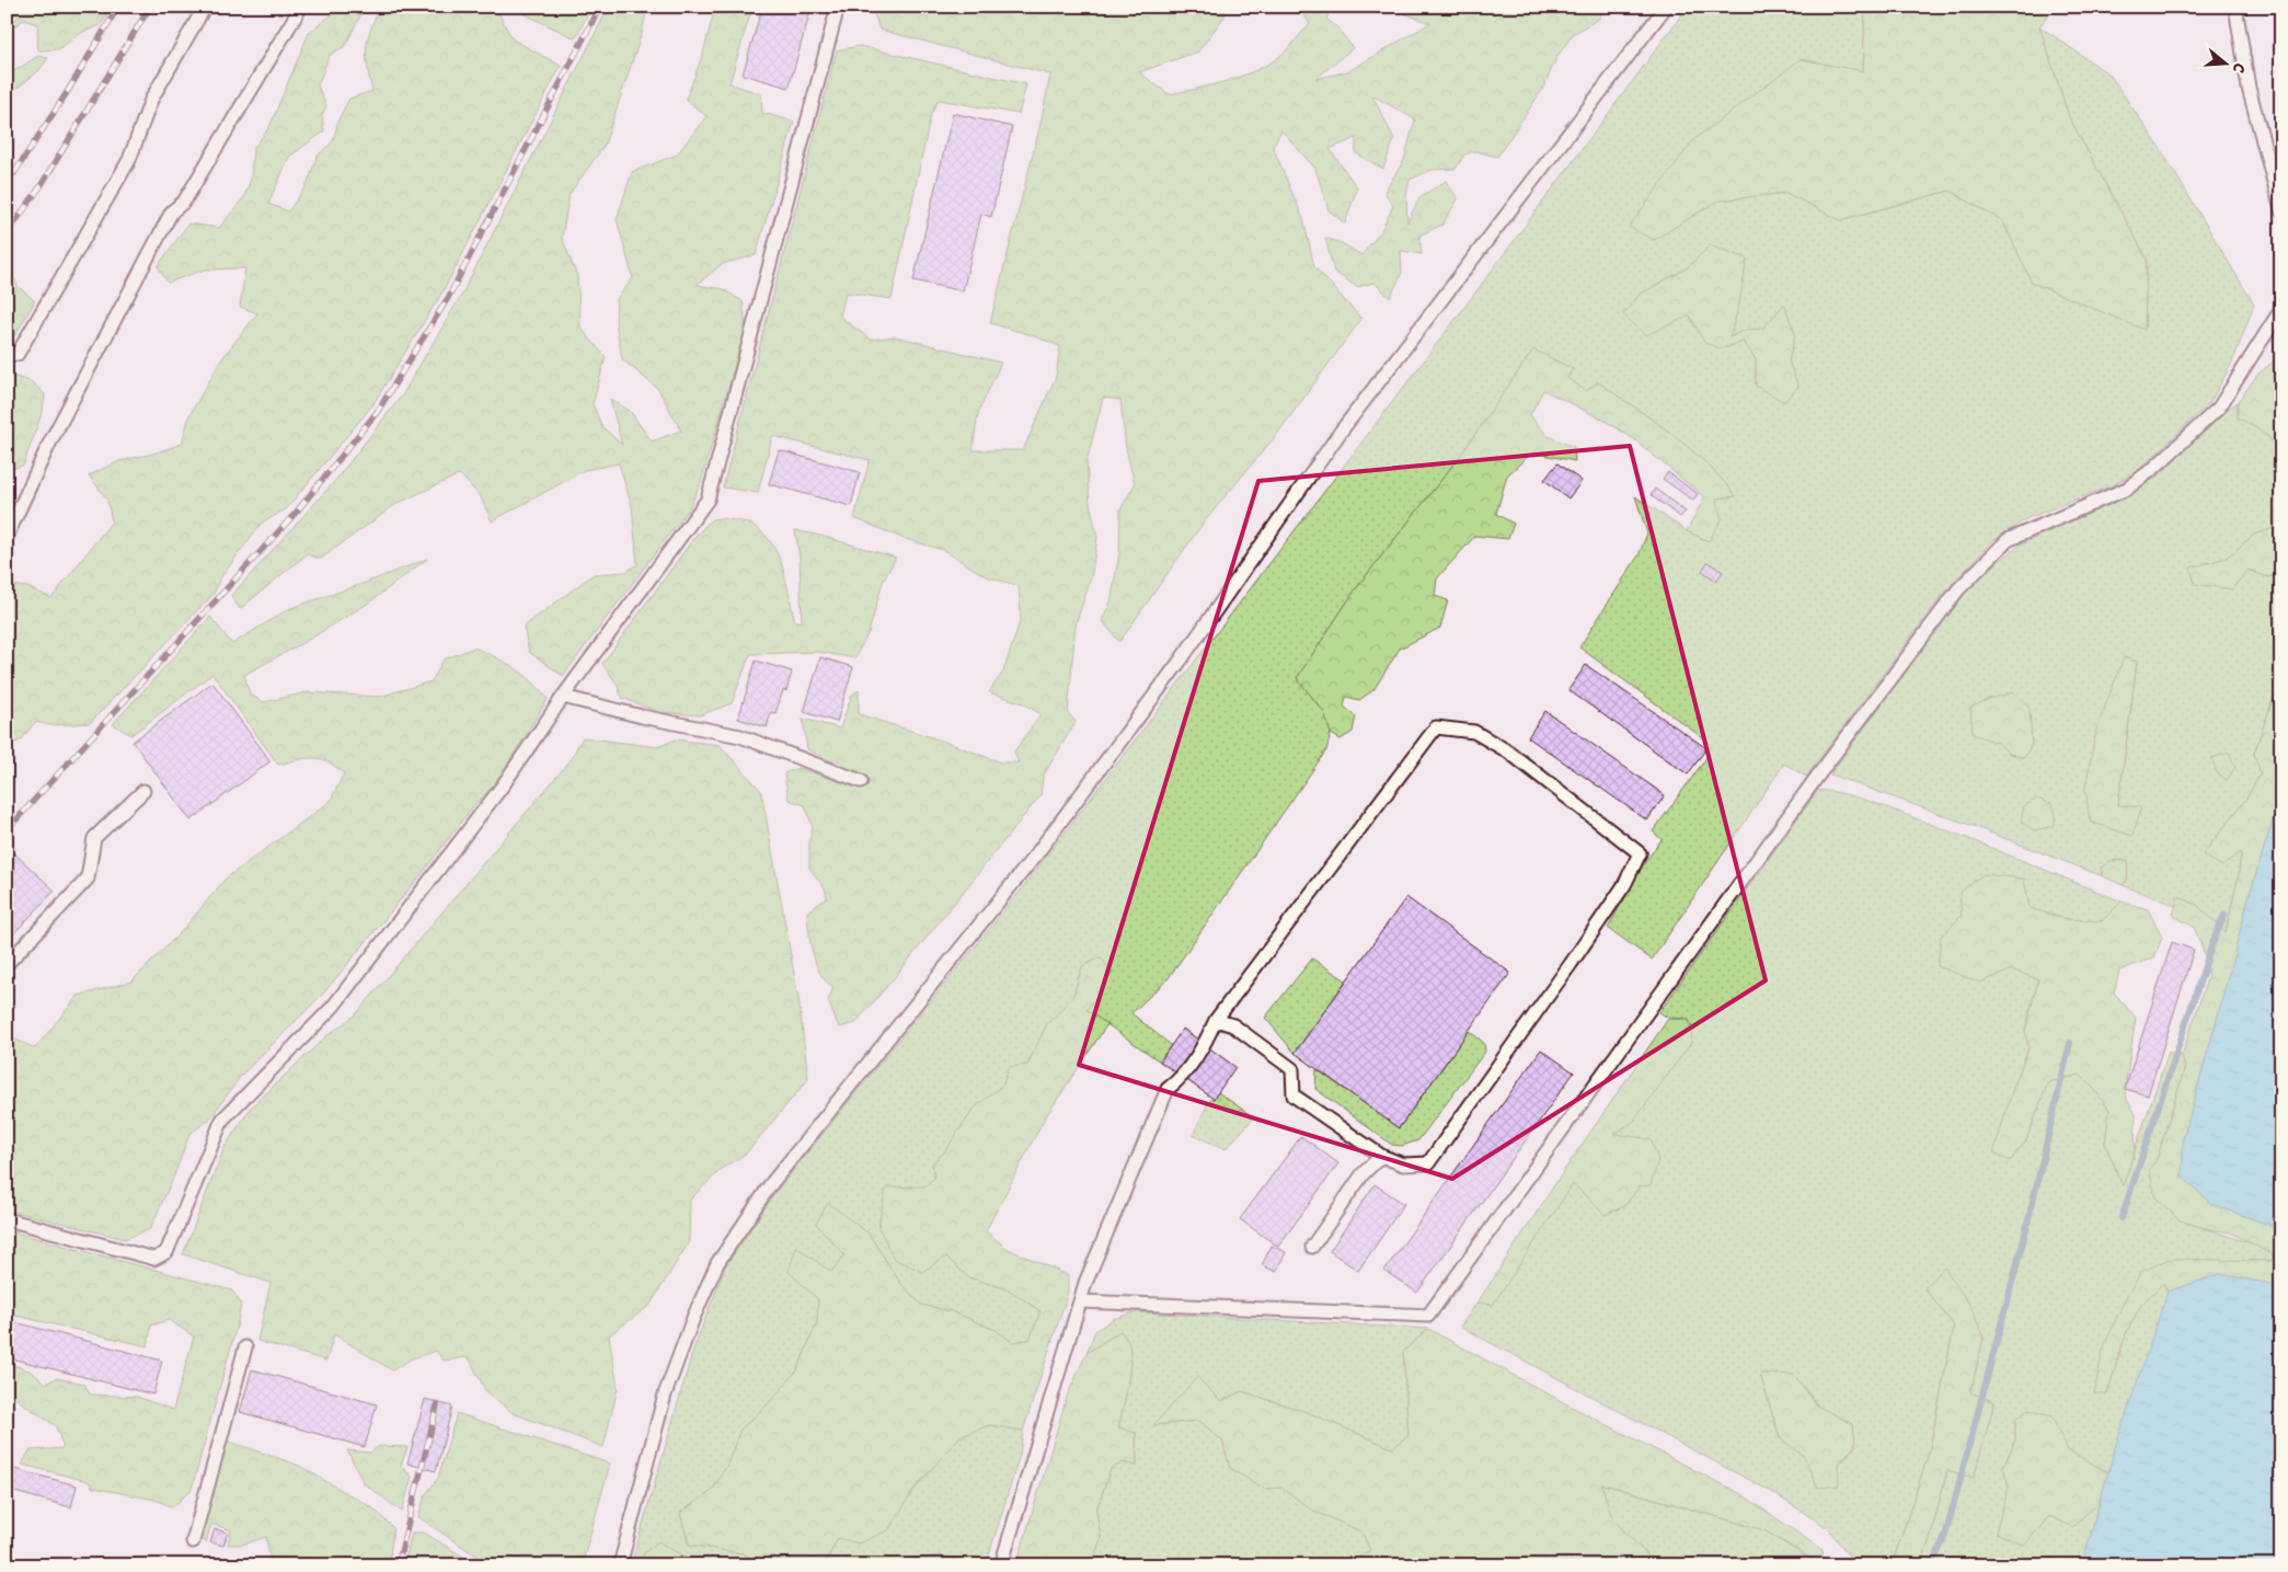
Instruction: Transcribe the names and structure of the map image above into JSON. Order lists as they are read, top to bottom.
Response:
{
  "north": "right"
}
